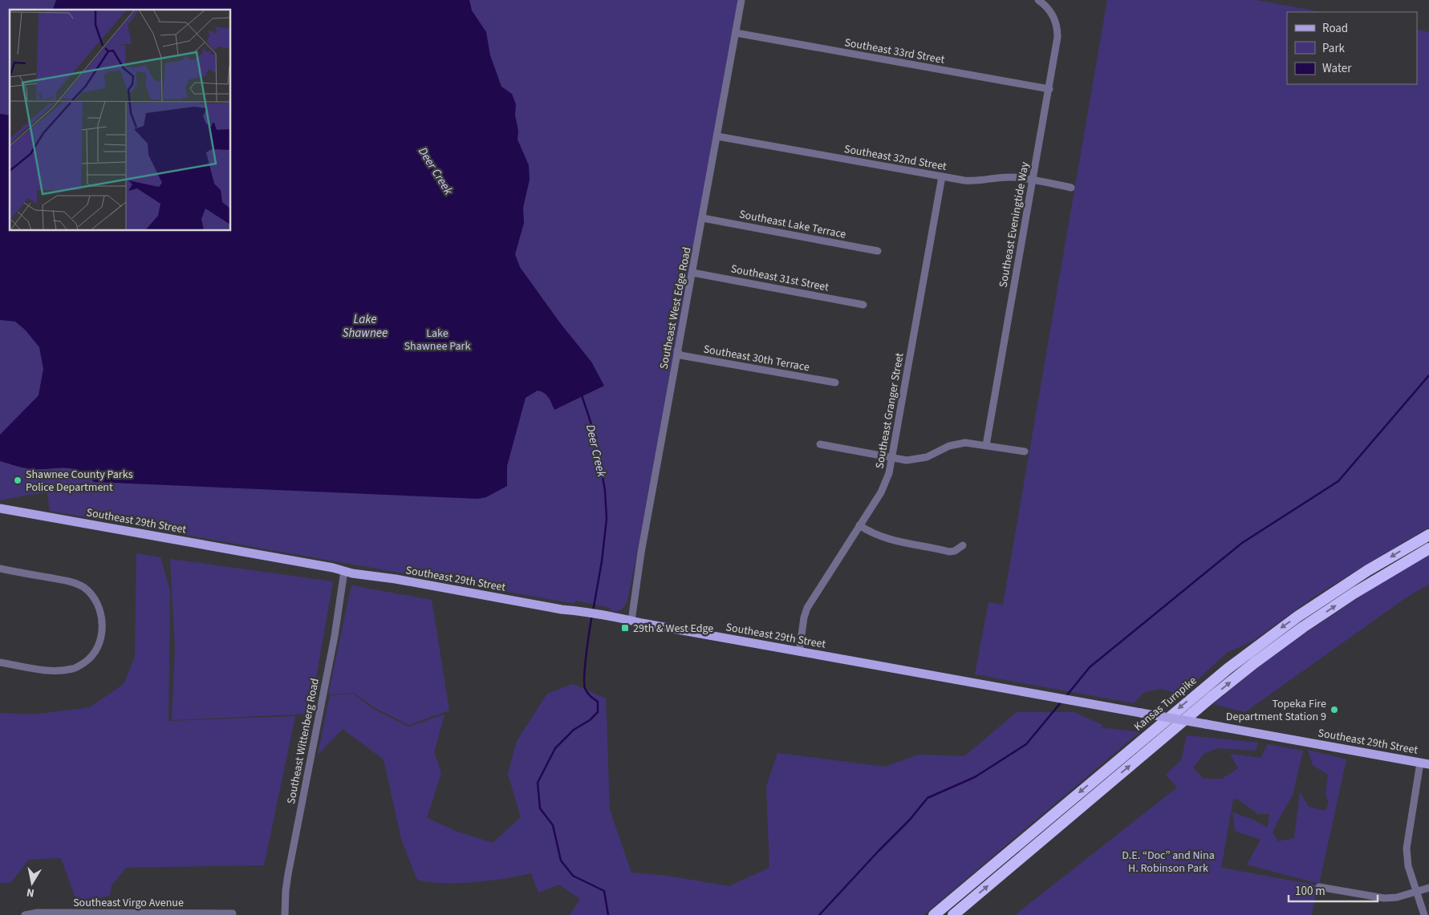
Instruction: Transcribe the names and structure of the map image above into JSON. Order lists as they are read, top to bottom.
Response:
{
  "streets": {
    "highway": ["Kansas Turnpike"],
    "main road": ["Southeast 29th Street"],
    "street": [
      "Southeast 33rd Street",
      "Southeast 32nd Street",
      "Southeast Lake Terrace",
      "Southeast Eveningtide Way",
      "Southeast 31st Street",
      "Southeast West Edge Road",
      "Southeast 30th Terrace",
      "Southeast Granger Street",
      "Southeast Wittenberg Road",
      "Southeast Virgo Avenue"
    ]
  },
  "crossings": [
    ["Southeast 33rd Street", "Southeast Eveningtide Way"],
    ["Southeast 33rd Street", "Southeast West Edge Road"],
    ["Southeast 32nd Street", "Southeast Eveningtide Way"],
    ["Southeast 32nd Street", "Southeast West Edge Road"],
    ["Southeast 32nd Street", "Southeast Granger Street"],
    ["Southeast Lake Terrace", "Southeast West Edge Road"],
    ["Southeast 31st Street", "Southeast West Edge Road"],
    ["Southeast West Edge Road", "Southeast 30th Terrace"],
    ["Southeast West Edge Road", "Southeast 29th Street"],
    ["Southeast Granger Street", "Southeast 29th Street"],
    ["Southeast 29th Street", "Southeast Wittenberg Road"]
  ],
  "water": ["Deer Creek", "Lake Shawnee"],
  "parks": ["Lake Shawnee Park", "D.E. “Doc” and Nina H. Robinson Park"],
  "places": {
    "other": ["Shawnee County Parks Police Department", "Topeka Fire Department Station 9"],
    "transit": ["29th & West Edge"]
  },
  "legend": ["Road", "Park", "Water"],
  "scale_bar": "100 m",
  "north": "bottom"
}
